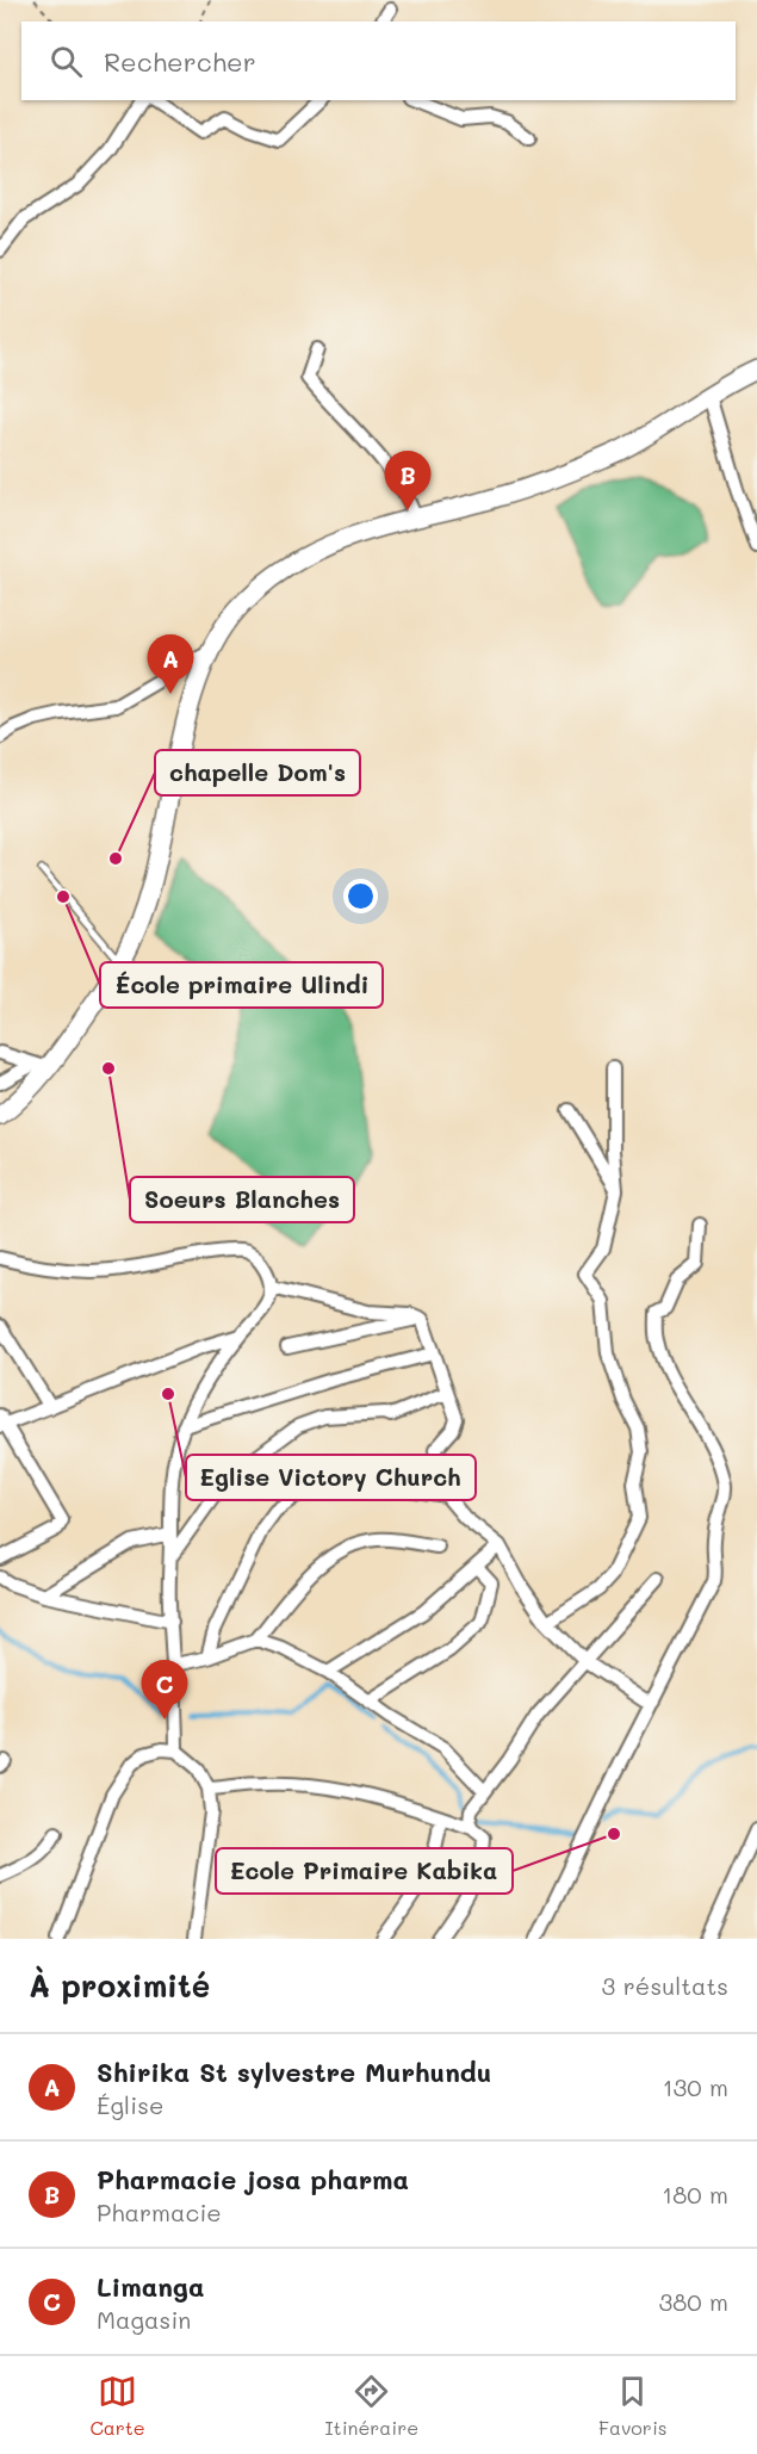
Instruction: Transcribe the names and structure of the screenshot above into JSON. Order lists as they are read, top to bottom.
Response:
{
  "places": [
    "chapelle Dom's",
    "École primaire Ulindi",
    "Soeurs Blanches",
    "Eglise Victory Church",
    "Ecole Primaire Kabika"
  ],
  "page": {
    "search": "Rechercher",
    "pins": ["B", "A", "C"],
    "heading": ["À proximité", "3 résultats"],
    "list": [
      {
        "mark": "A",
        "name": "Shirika St sylvestre Murhundu",
        "note": "Église",
        "value": "130 m"
      },
      {
        "mark": "B",
        "name": "Pharmacie josa pharma",
        "note": "Pharmacie",
        "value": "180 m"
      },
      {
        "mark": "C",
        "name": "Limanga",
        "note": "Magasin",
        "value": "380 m"
      }
    ],
    "nav": ["Carte", "Itinéraire", "Favoris"]
  }
}
